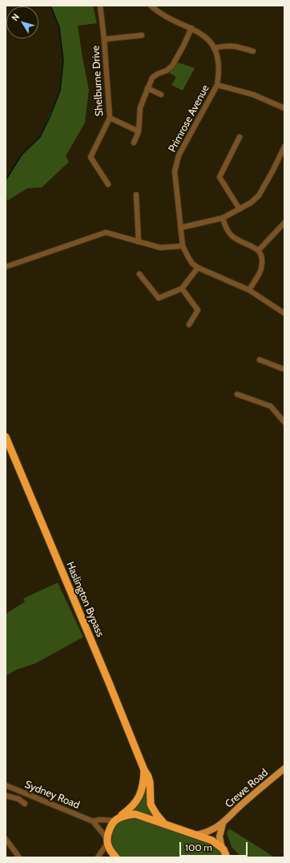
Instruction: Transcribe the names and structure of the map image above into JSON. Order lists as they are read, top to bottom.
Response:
{
  "streets": {
    "highway": ["Haslington Bypass"],
    "main road": ["Crewe Road"],
    "street": ["Shelburne Drive", "Primrose Avenue", "Sydney Road"]
  },
  "crossings": [
    ["Haslington Bypass", "Sydney Road"]
  ],
  "scale_bar": "100 m",
  "north": "top left"
}
